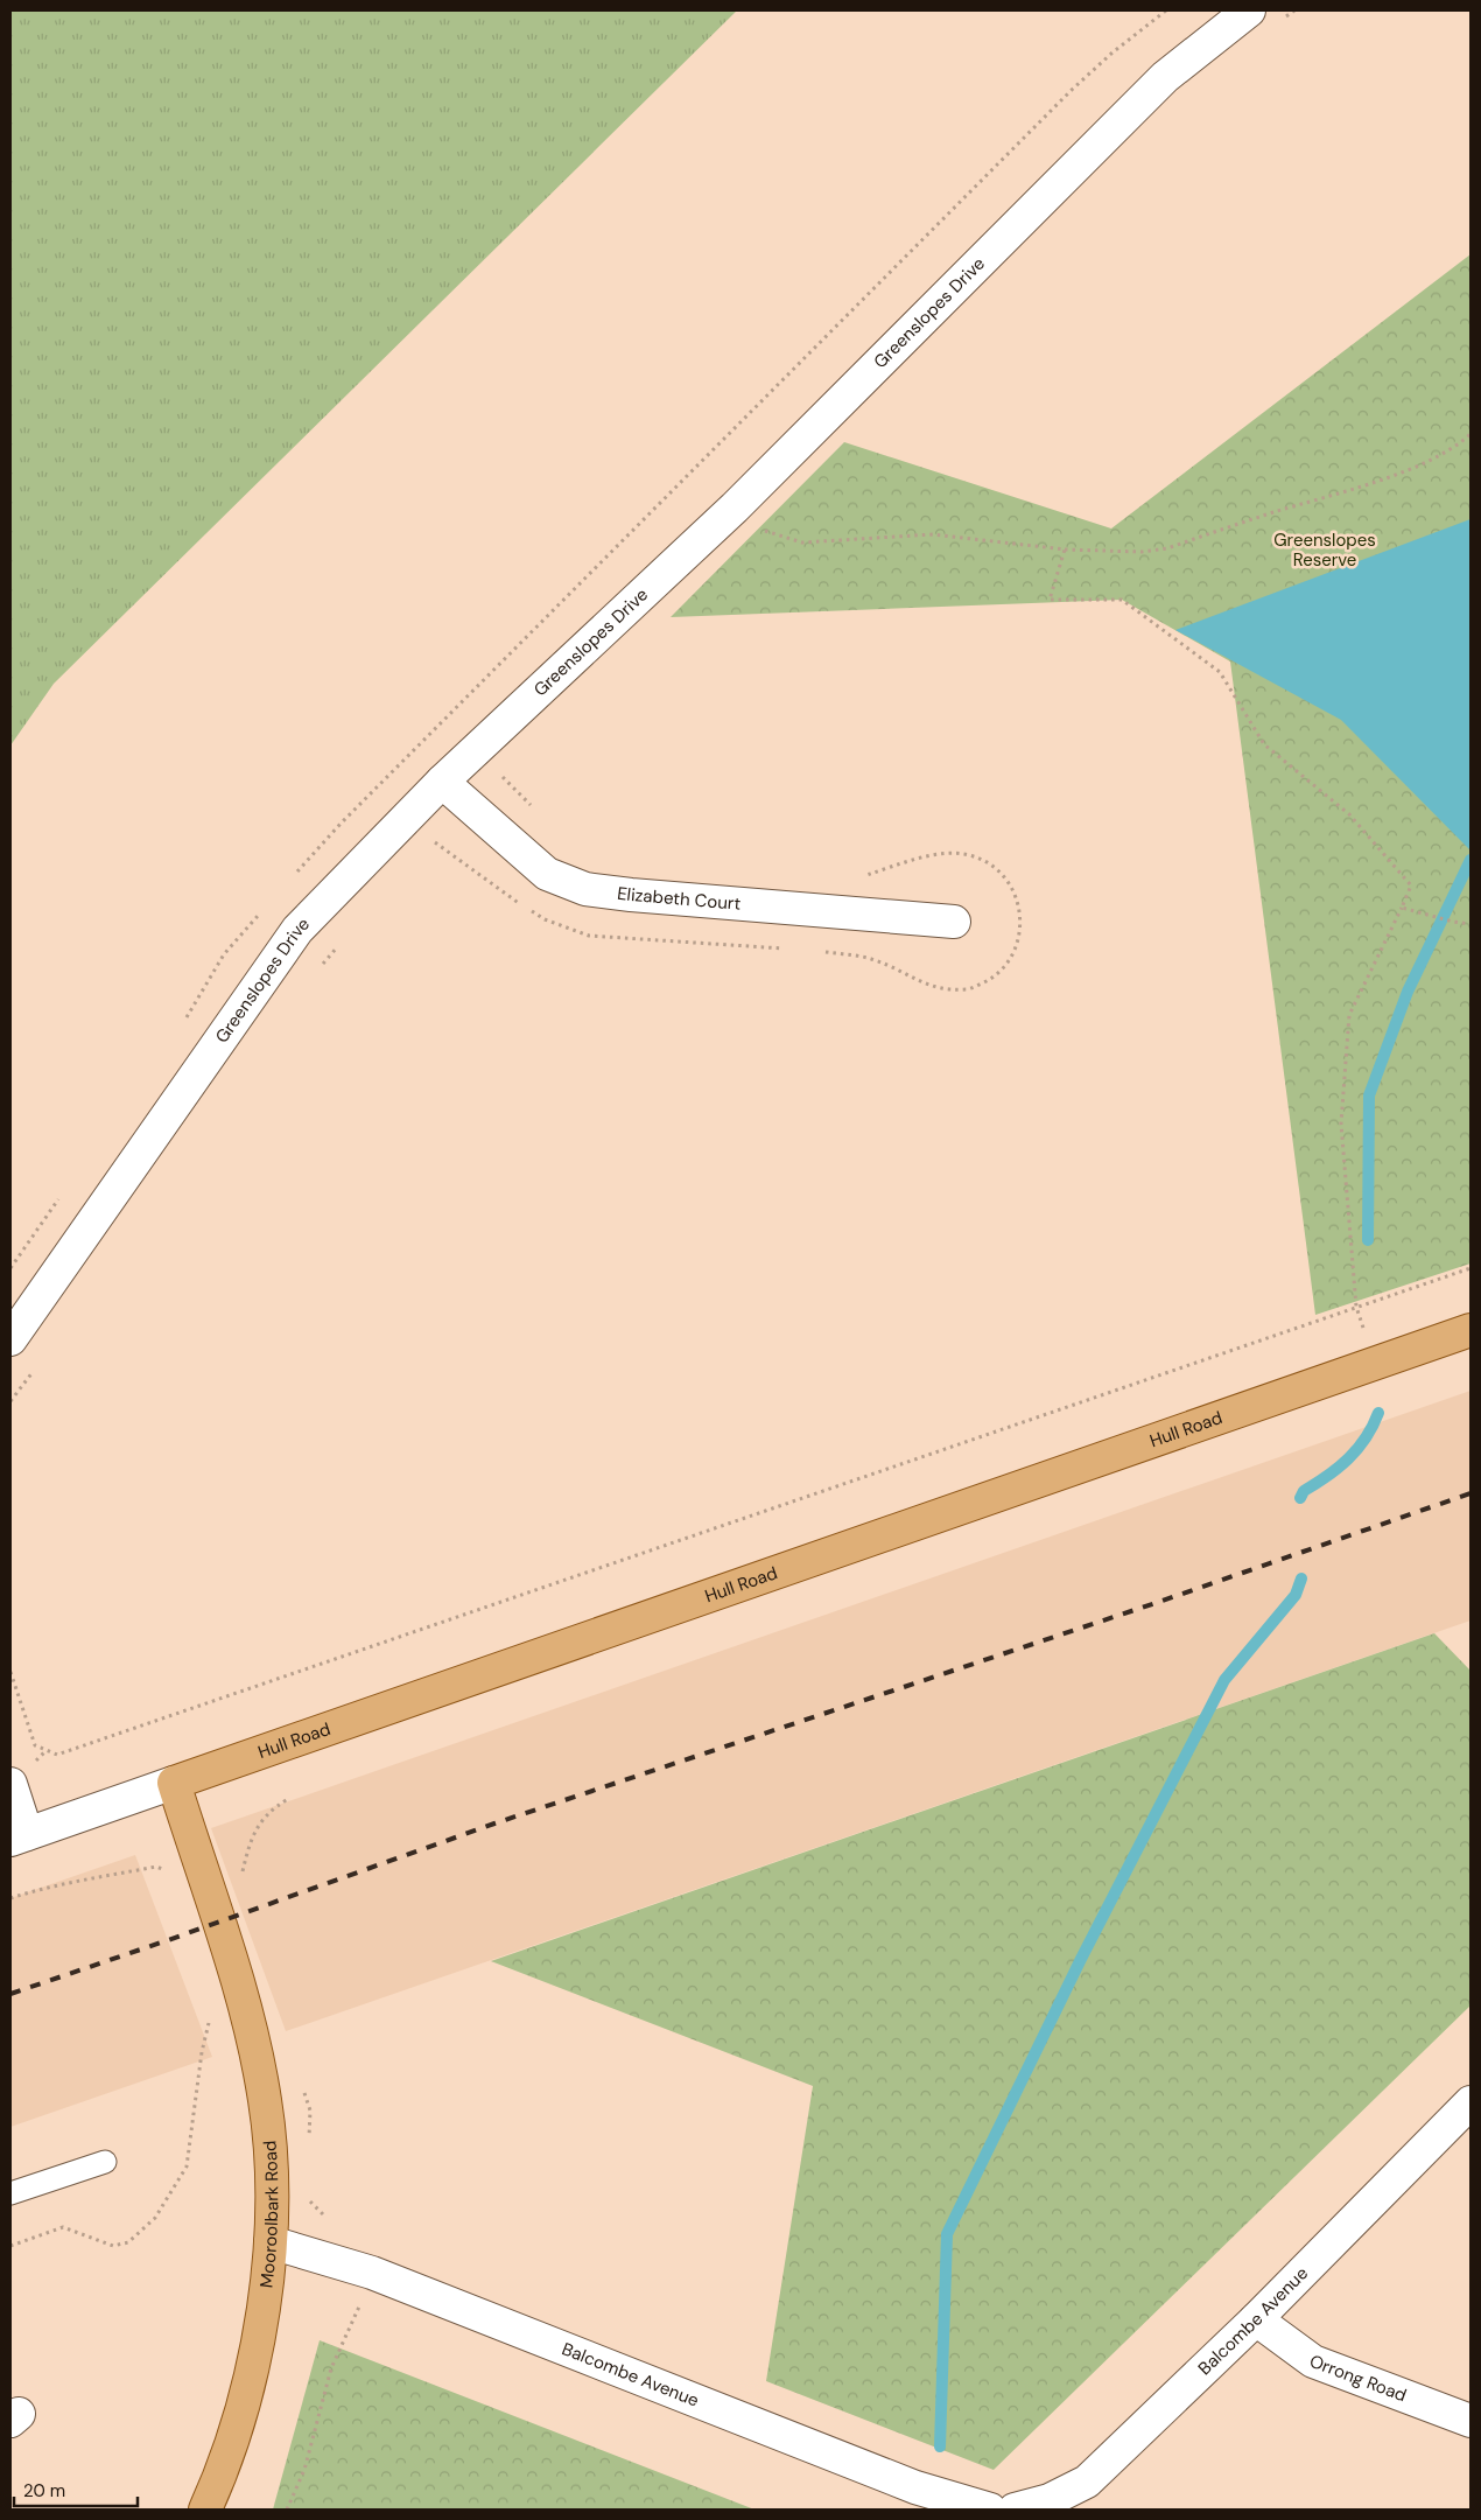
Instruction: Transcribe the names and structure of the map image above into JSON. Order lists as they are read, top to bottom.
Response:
{
  "streets": {
    "main road": ["Hull Road", "Mooroolbark Road"],
    "street": [
      "Greenslopes Drive",
      "Elizabeth Court",
      "Balcombe Avenue",
      "Orrong Road"
    ]
  },
  "crossings": [
    ["Greenslopes Drive", "Elizabeth Court"],
    ["Hull Road", "Mooroolbark Road"],
    ["Mooroolbark Road", "Balcombe Avenue"],
    ["Balcombe Avenue", "Orrong Road"]
  ],
  "parks": ["Greenslopes Reserve"],
  "scale_bar": "20 m"
}
